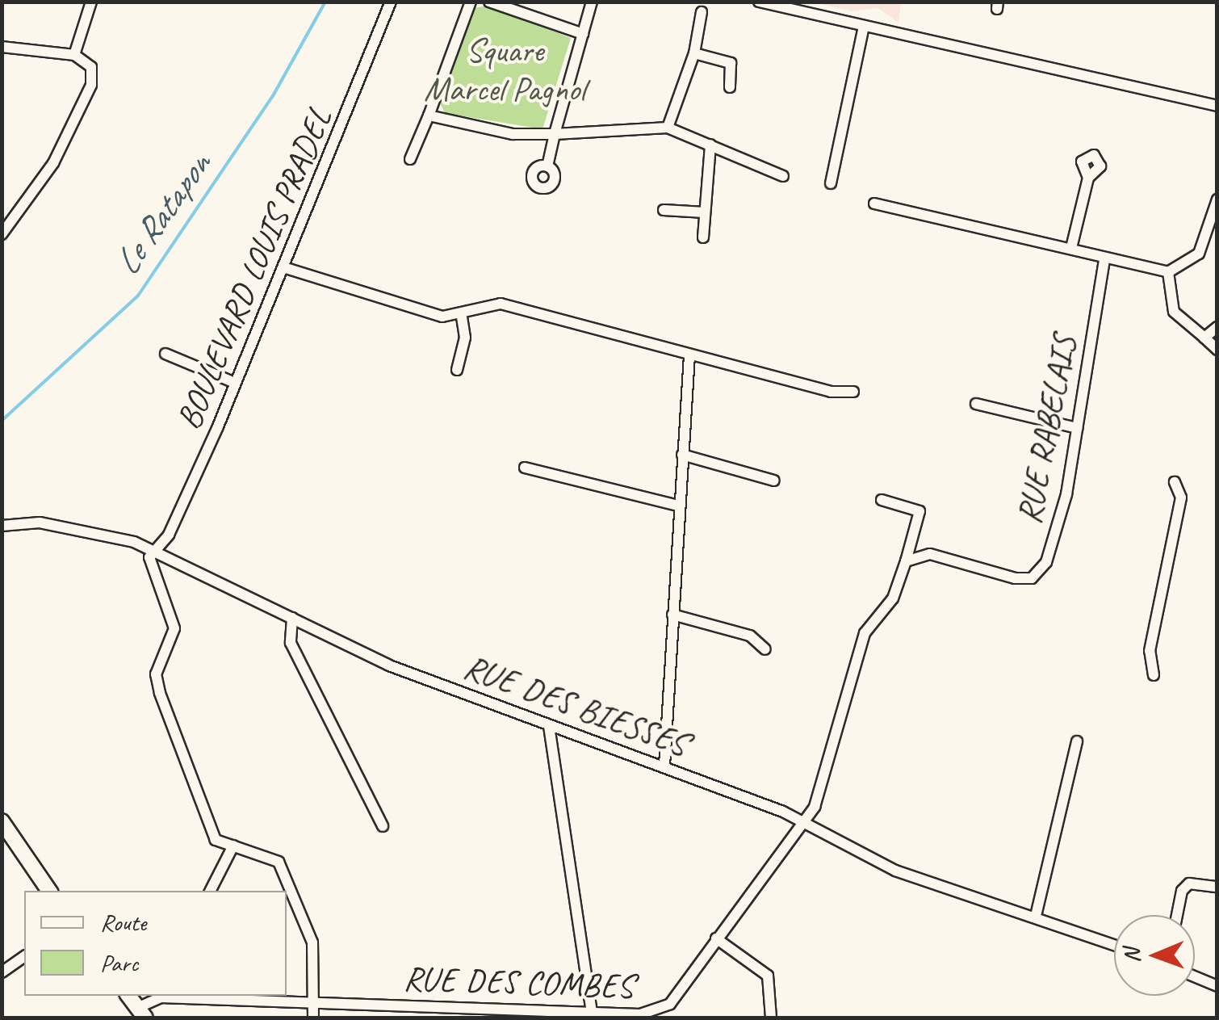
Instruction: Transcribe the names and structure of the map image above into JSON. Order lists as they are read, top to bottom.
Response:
{
  "streets": {
    "street": [
      "BOULEVARD LOUIS PRADEL",
      "RUE RABELAIS",
      "RUE DES BIESSES",
      "RUE DES COMBES"
    ]
  },
  "crossings": [
    ["BOULEVARD LOUIS PRADEL", "RUE DES BIESSES"],
    ["RUE DES BIESSES", "RUE DES COMBES"]
  ],
  "water": ["Le Ratapon"],
  "parks": ["Square Marcel Pagnol"],
  "legend": ["Route", "Parc"],
  "north": "left"
}
